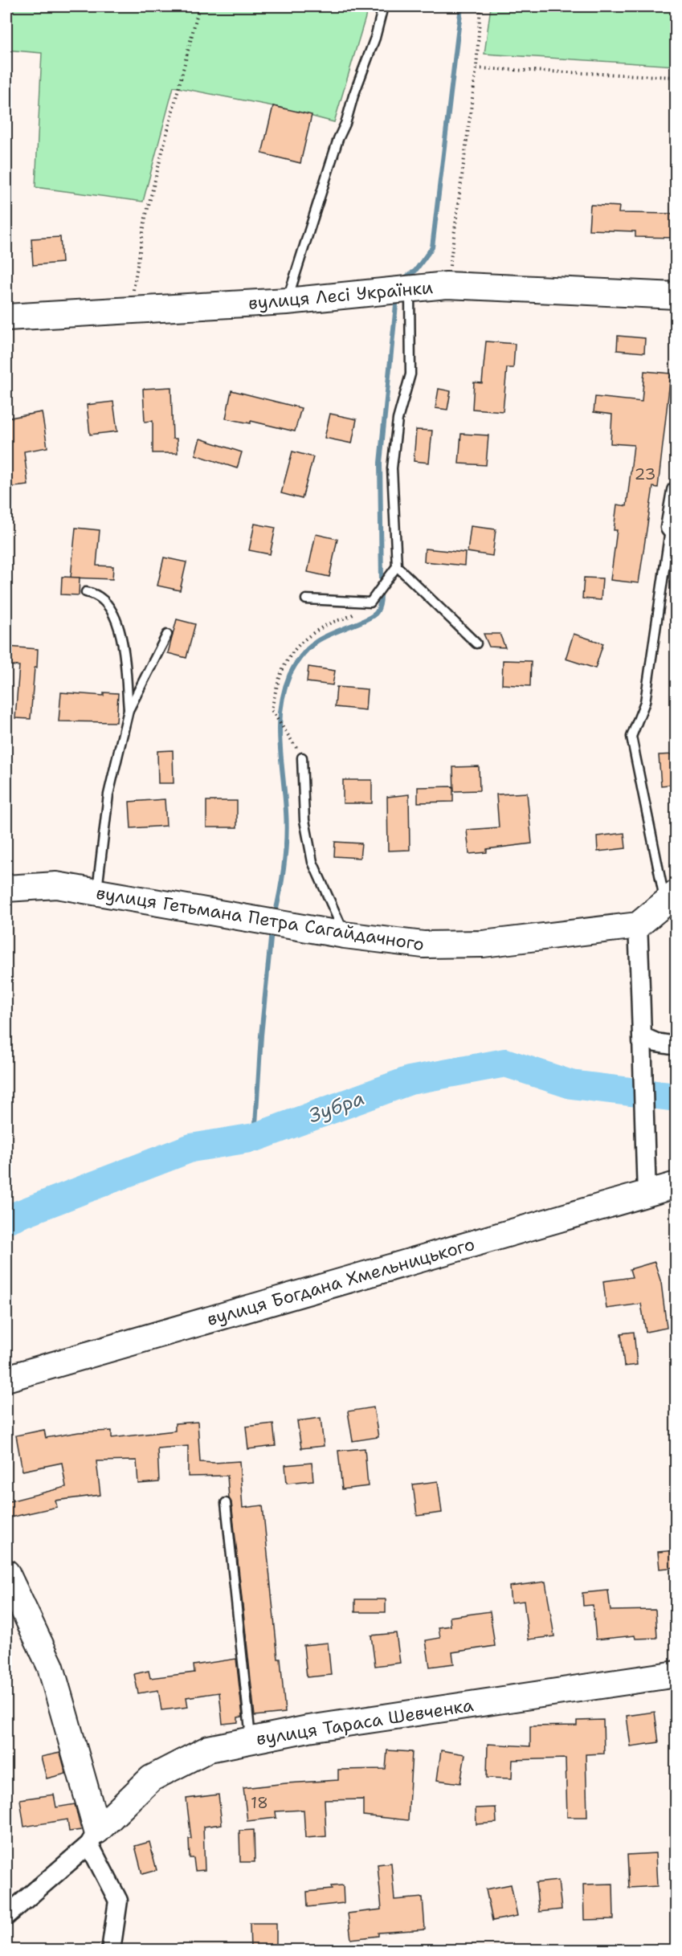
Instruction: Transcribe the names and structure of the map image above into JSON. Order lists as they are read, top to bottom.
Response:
{
  "streets": {
    "street": [
      "вулиця Лесі Українки",
      "вулиця Гетьмана Петра Сагайдачного",
      "вулиця Богдана Хмельницького",
      "вулиця Тараса Шевченка"
    ]
  },
  "water": ["Зубра"],
  "house_numbers": ["23", "18"]
}
